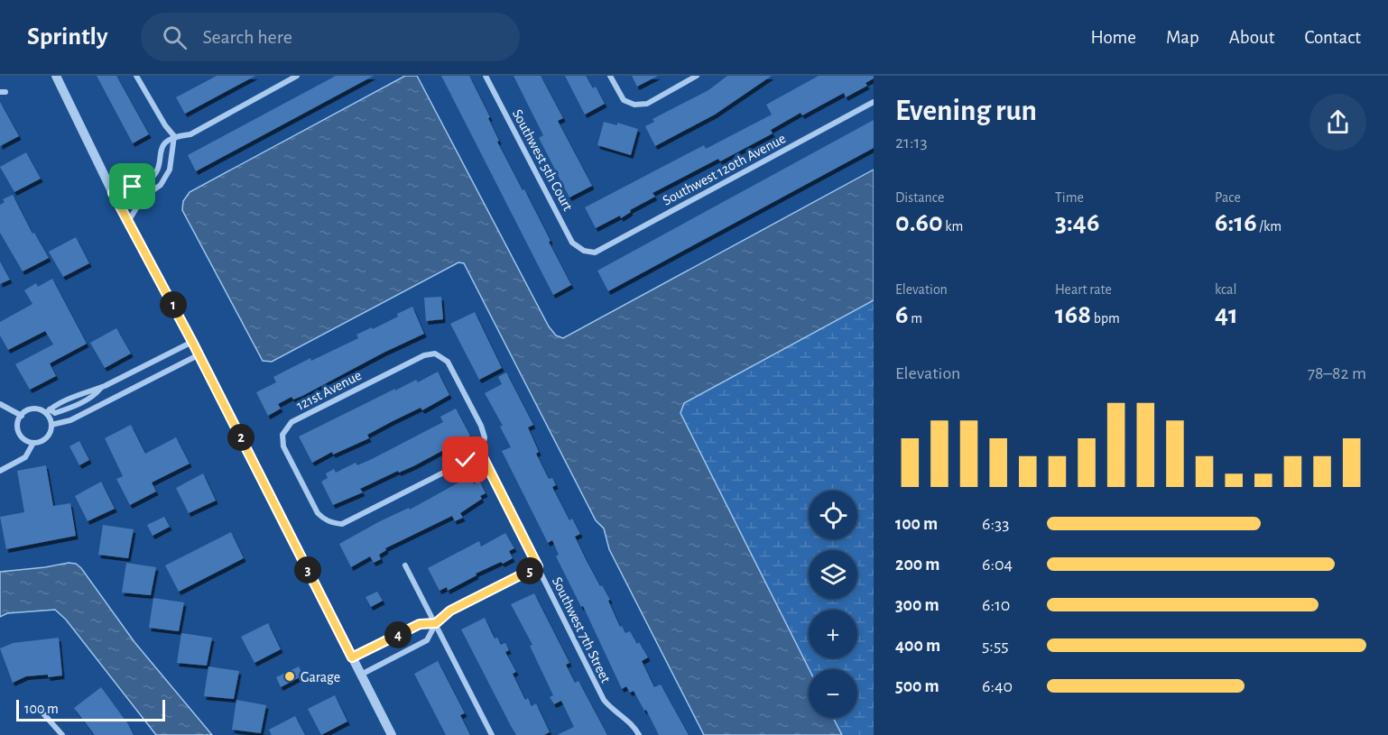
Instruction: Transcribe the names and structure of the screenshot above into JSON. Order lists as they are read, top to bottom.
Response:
{
  "streets": {
    "street": [
      "Southwest 5th Court",
      "Southwest 120th Avenue",
      "121st Avenue",
      "Southwest 7th Street"
    ]
  },
  "crossings": [
    ["Southwest 5th Court", "Southwest 120th Avenue"],
    ["121st Avenue", "Southwest 7th Street"]
  ],
  "places": ["Garage"],
  "scale_bar": "100 m",
  "page": {
    "header": "Sprintly",
    "search": "Search here",
    "nav": [
      "Home",
      "Map",
      "About",
      "Contact"
    ],
    "heading": ["Evening run", "21:13"],
    "stats": [
      ["Distance", "0.60 km"],
      ["Time", "3:46"],
      ["Pace", "6:16 /km"],
      ["Elevation", "6 m"],
      ["Heart rate", "168 bpm"],
      ["kcal", "41"]
    ],
    "pins": [
      "1",
      "2",
      "3",
      "5",
      "4"
    ],
    "chart": ["Elevation", "78–82 m"],
    "map_buttons": ["+", "−"],
    "list": [
      {
        "name": "100 m",
        "note": "6:33"
      },
      {
        "name": "200 m",
        "note": "6:04"
      },
      {
        "name": "300 m",
        "note": "6:10"
      },
      {
        "name": "400 m",
        "note": "5:55"
      },
      {
        "name": "500 m",
        "note": "6:40"
      }
    ],
    "scale": "100 m"
  }
}
